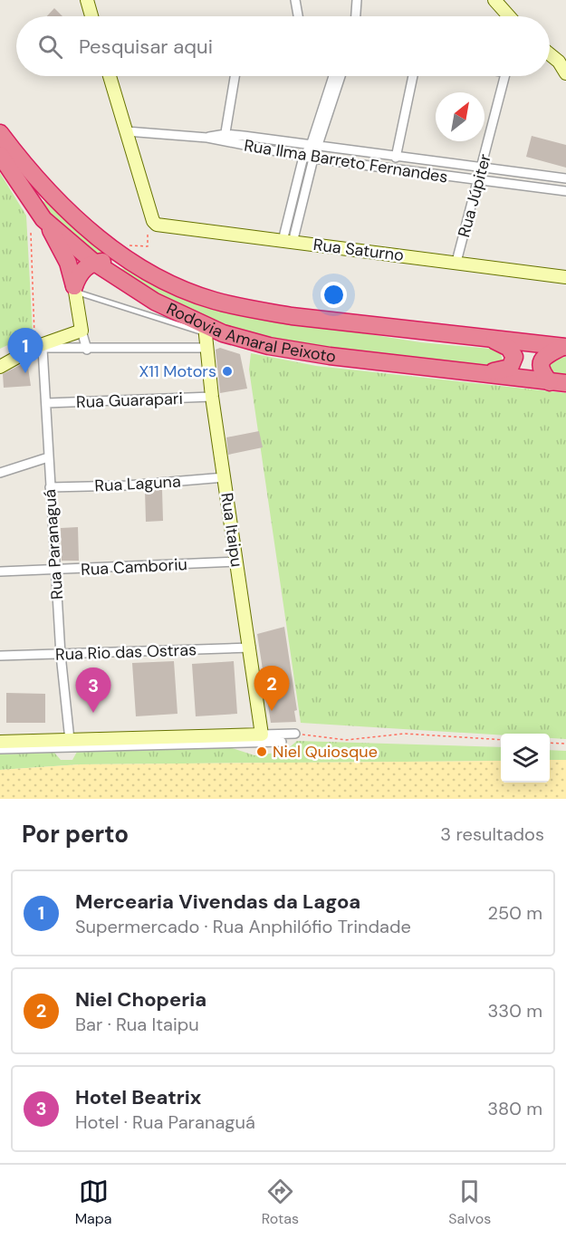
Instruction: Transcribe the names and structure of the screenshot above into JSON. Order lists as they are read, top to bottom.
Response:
{
  "streets": {
    "highway": ["Rodovia Amaral Peixoto"],
    "street": [
      "Rua Ilma Barreto Fernandes",
      "Rua Júpiter",
      "Rua Saturno",
      "Rua Guarapari",
      "Rua Laguna",
      "Rua Itaipu",
      "Rua Paranaguá",
      "Rua Camboriu",
      "Rua Rio das Ostras"
    ]
  },
  "crossings": [
    ["Rua Ilma Barreto Fernandes", "Rua Júpiter"],
    ["Rua Júpiter", "Rua Saturno"],
    ["Rodovia Amaral Peixoto", "Rua Itaipu"],
    ["Rua Guarapari", "Rua Itaipu"],
    ["Rua Guarapari", "Rua Paranaguá"],
    ["Rua Laguna", "Rua Itaipu"],
    ["Rua Laguna", "Rua Paranaguá"],
    ["Rua Itaipu", "Rua Camboriu"],
    ["Rua Itaipu", "Rua Rio das Ostras"],
    ["Rua Paranaguá", "Rua Camboriu"],
    ["Rua Paranaguá", "Rua Rio das Ostras"]
  ],
  "places": ["X11 Motors", "Niel Quiosque"],
  "north": "top right",
  "page": {
    "search": "Pesquisar aqui",
    "pins": ["1", "2", "3"],
    "heading": ["Por perto", "3 resultados"],
    "list": [
      {
        "mark": "1",
        "name": "Mercearia Vivendas da Lagoa",
        "note": "Supermercado · Rua Anphilófio Trindade",
        "value": "250 m"
      },
      {
        "mark": "2",
        "name": "Niel Choperia",
        "note": "Bar · Rua Itaipu",
        "value": "330 m"
      },
      {
        "mark": "3",
        "name": "Hotel Beatrix",
        "note": "Hotel · Rua Paranaguá",
        "value": "380 m"
      }
    ],
    "nav": ["Mapa", "Rotas", "Salvos"]
  }
}
